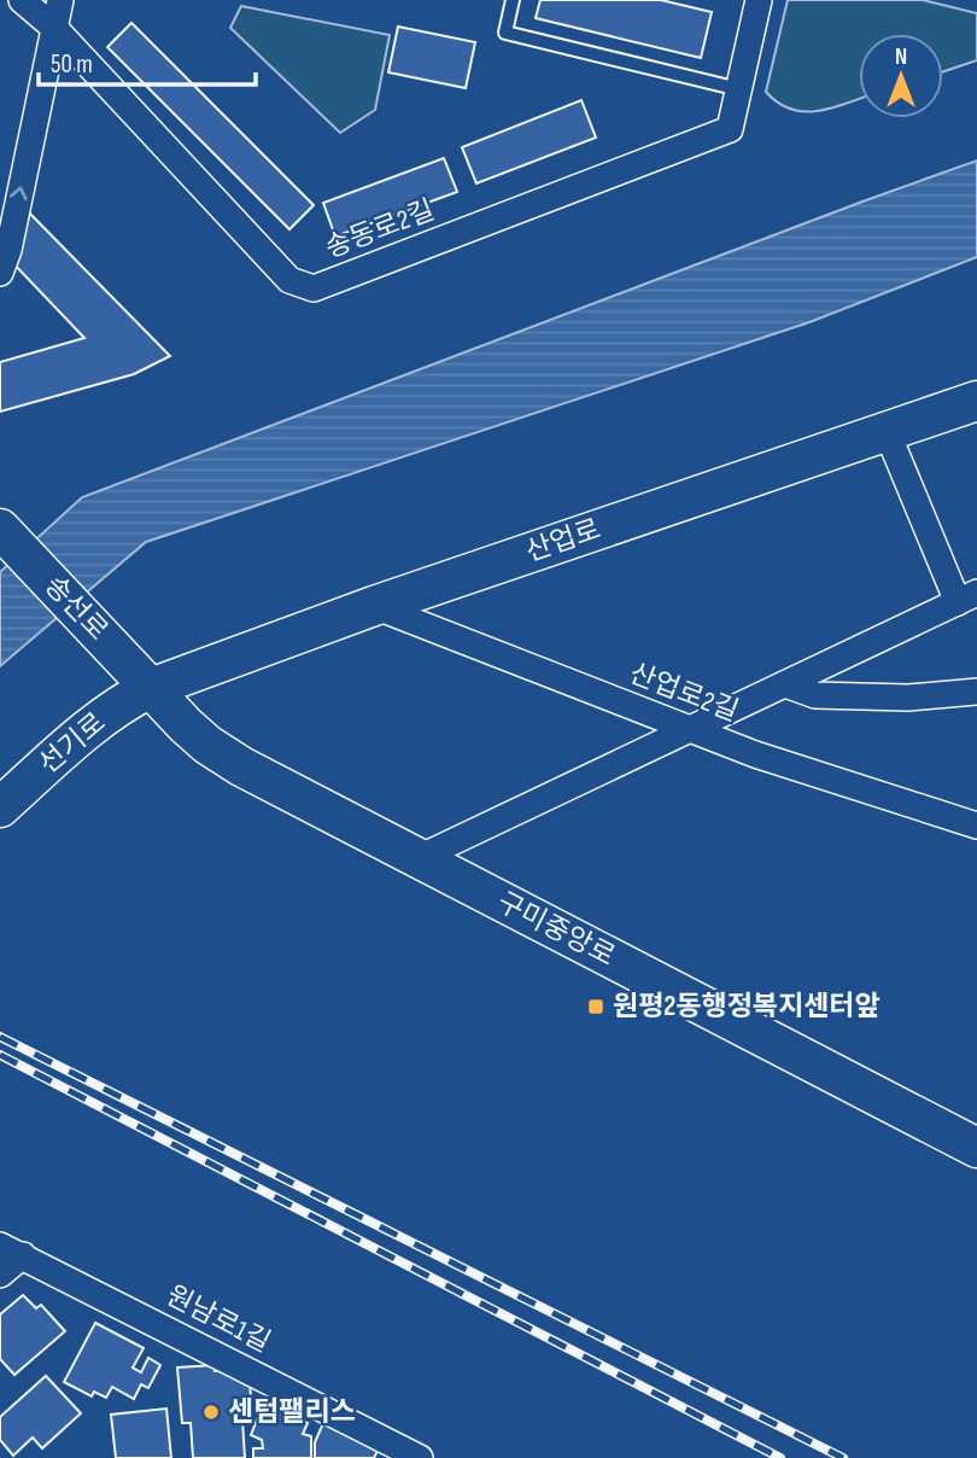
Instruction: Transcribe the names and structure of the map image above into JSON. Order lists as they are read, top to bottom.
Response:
{
  "streets": {
    "main road": [
      "산업로",
      "송선로",
      "선기로",
      "구미중앙로"
    ],
    "street": ["송동로2길", "산업로2길", "원남로1길"]
  },
  "crossings": [
    ["산업로", "송선로"],
    ["산업로", "산업로2길"],
    ["산업로", "선기로"],
    ["산업로", "구미중앙로"],
    ["송선로", "선기로"],
    ["송선로", "구미중앙로"],
    ["선기로", "구미중앙로"]
  ],
  "places": {
    "transit": ["원평2동행정복지센터앞"],
    "other": ["센텀팰리스"]
  },
  "scale_bar": "50 m",
  "north": "top"
}
